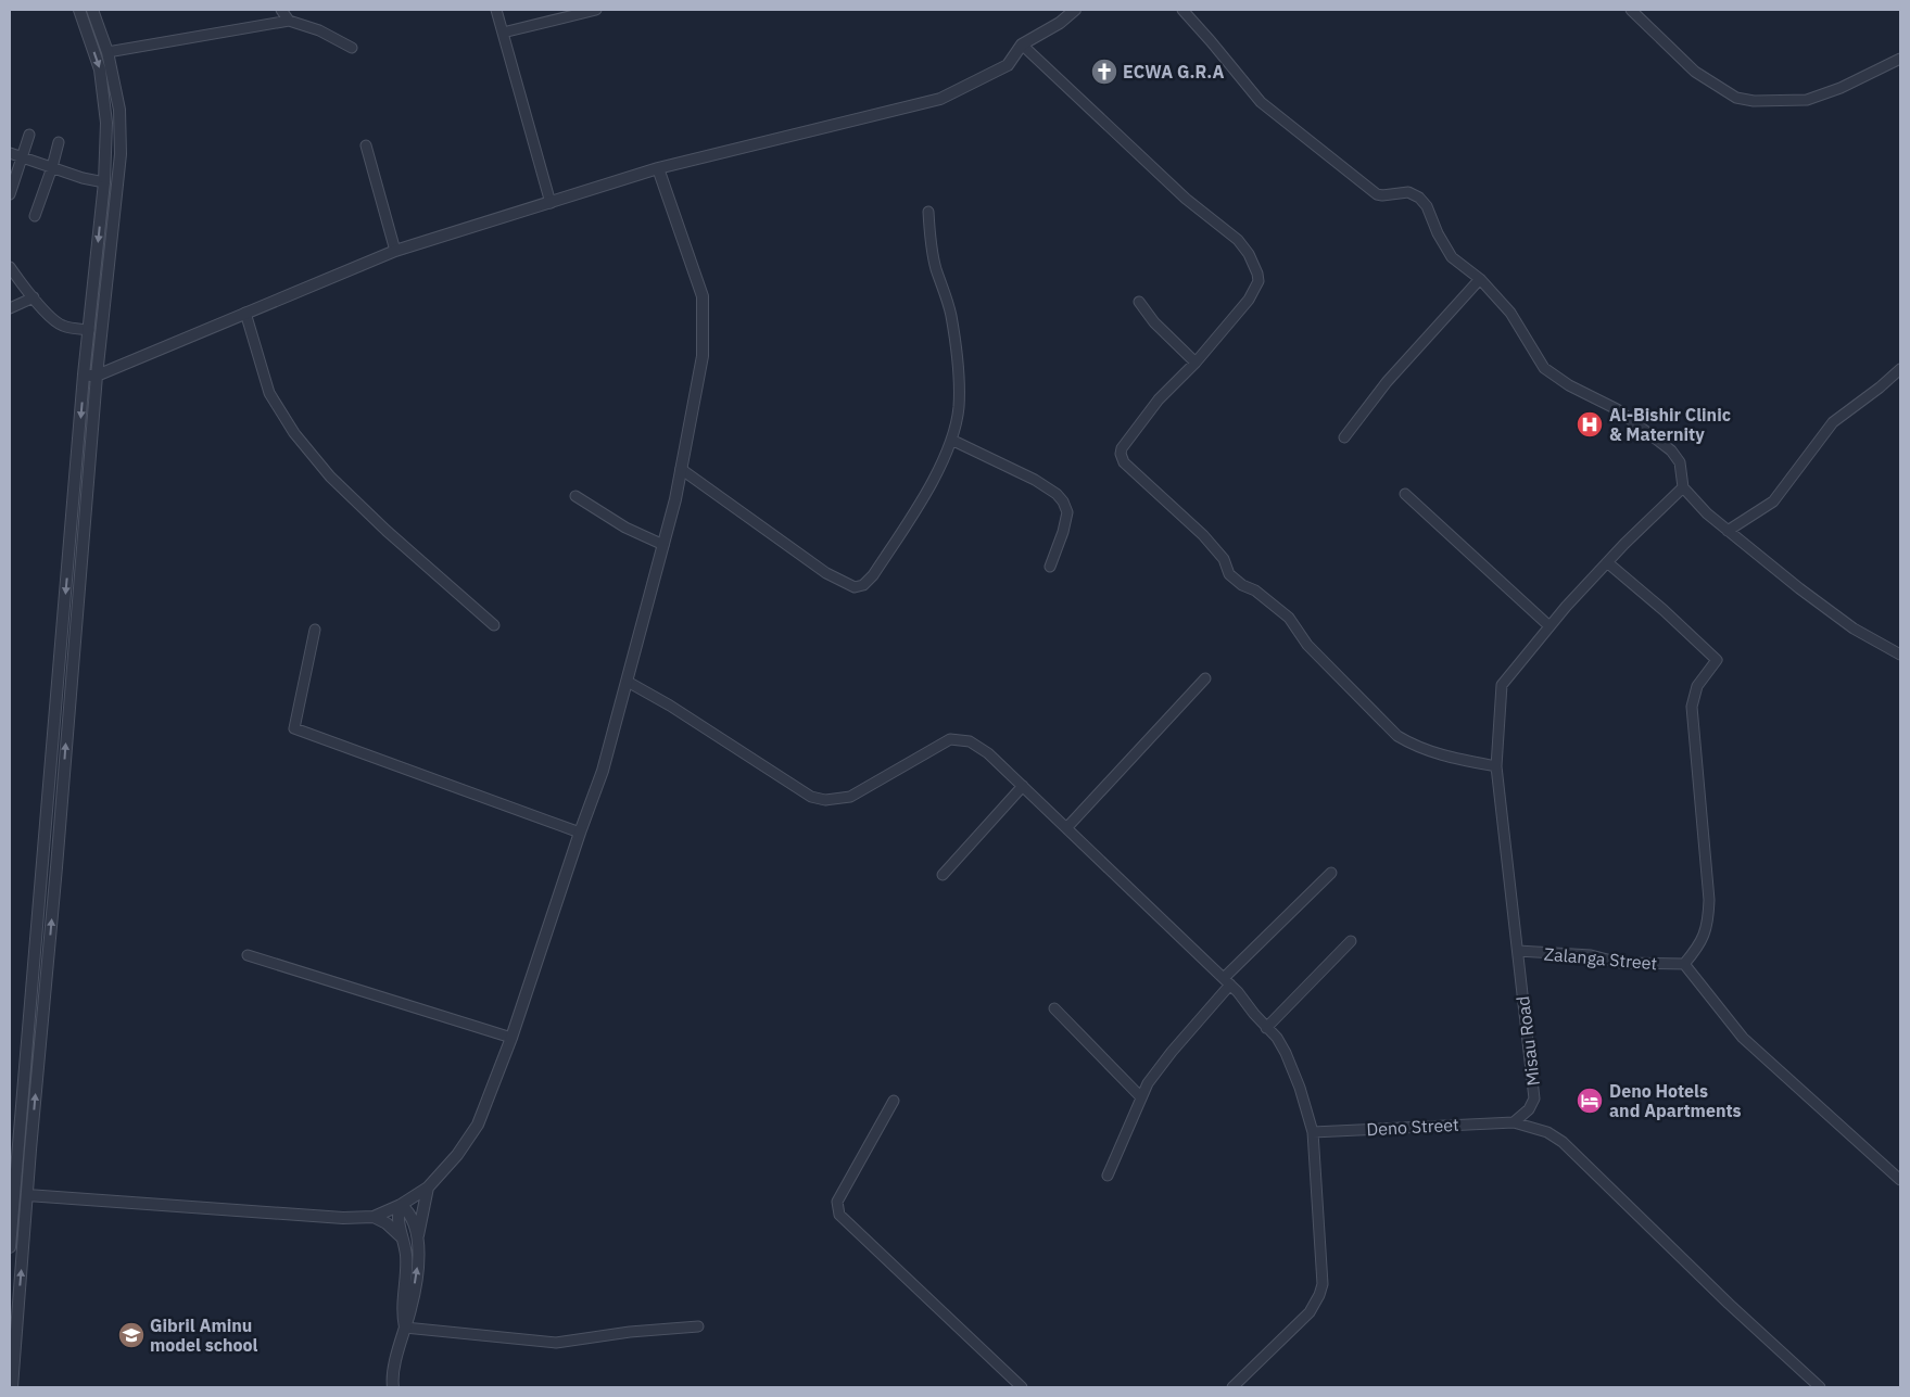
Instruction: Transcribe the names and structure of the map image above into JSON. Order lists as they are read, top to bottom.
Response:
{
  "streets": {
    "street": ["Zalanga Street", "Misau Road", "Deno Street"]
  },
  "crossings": [
    ["Zalanga Street", "Misau Road"],
    ["Misau Road", "Deno Street"]
  ],
  "places": {
    "church": ["ECWA G.R.A"],
    "hospital": ["Al-Bishir Clinic & Maternity"],
    "hotel": ["Deno Hotels and Apartments"],
    "school or university": ["Gibril Aminu model school"]
  }
}
